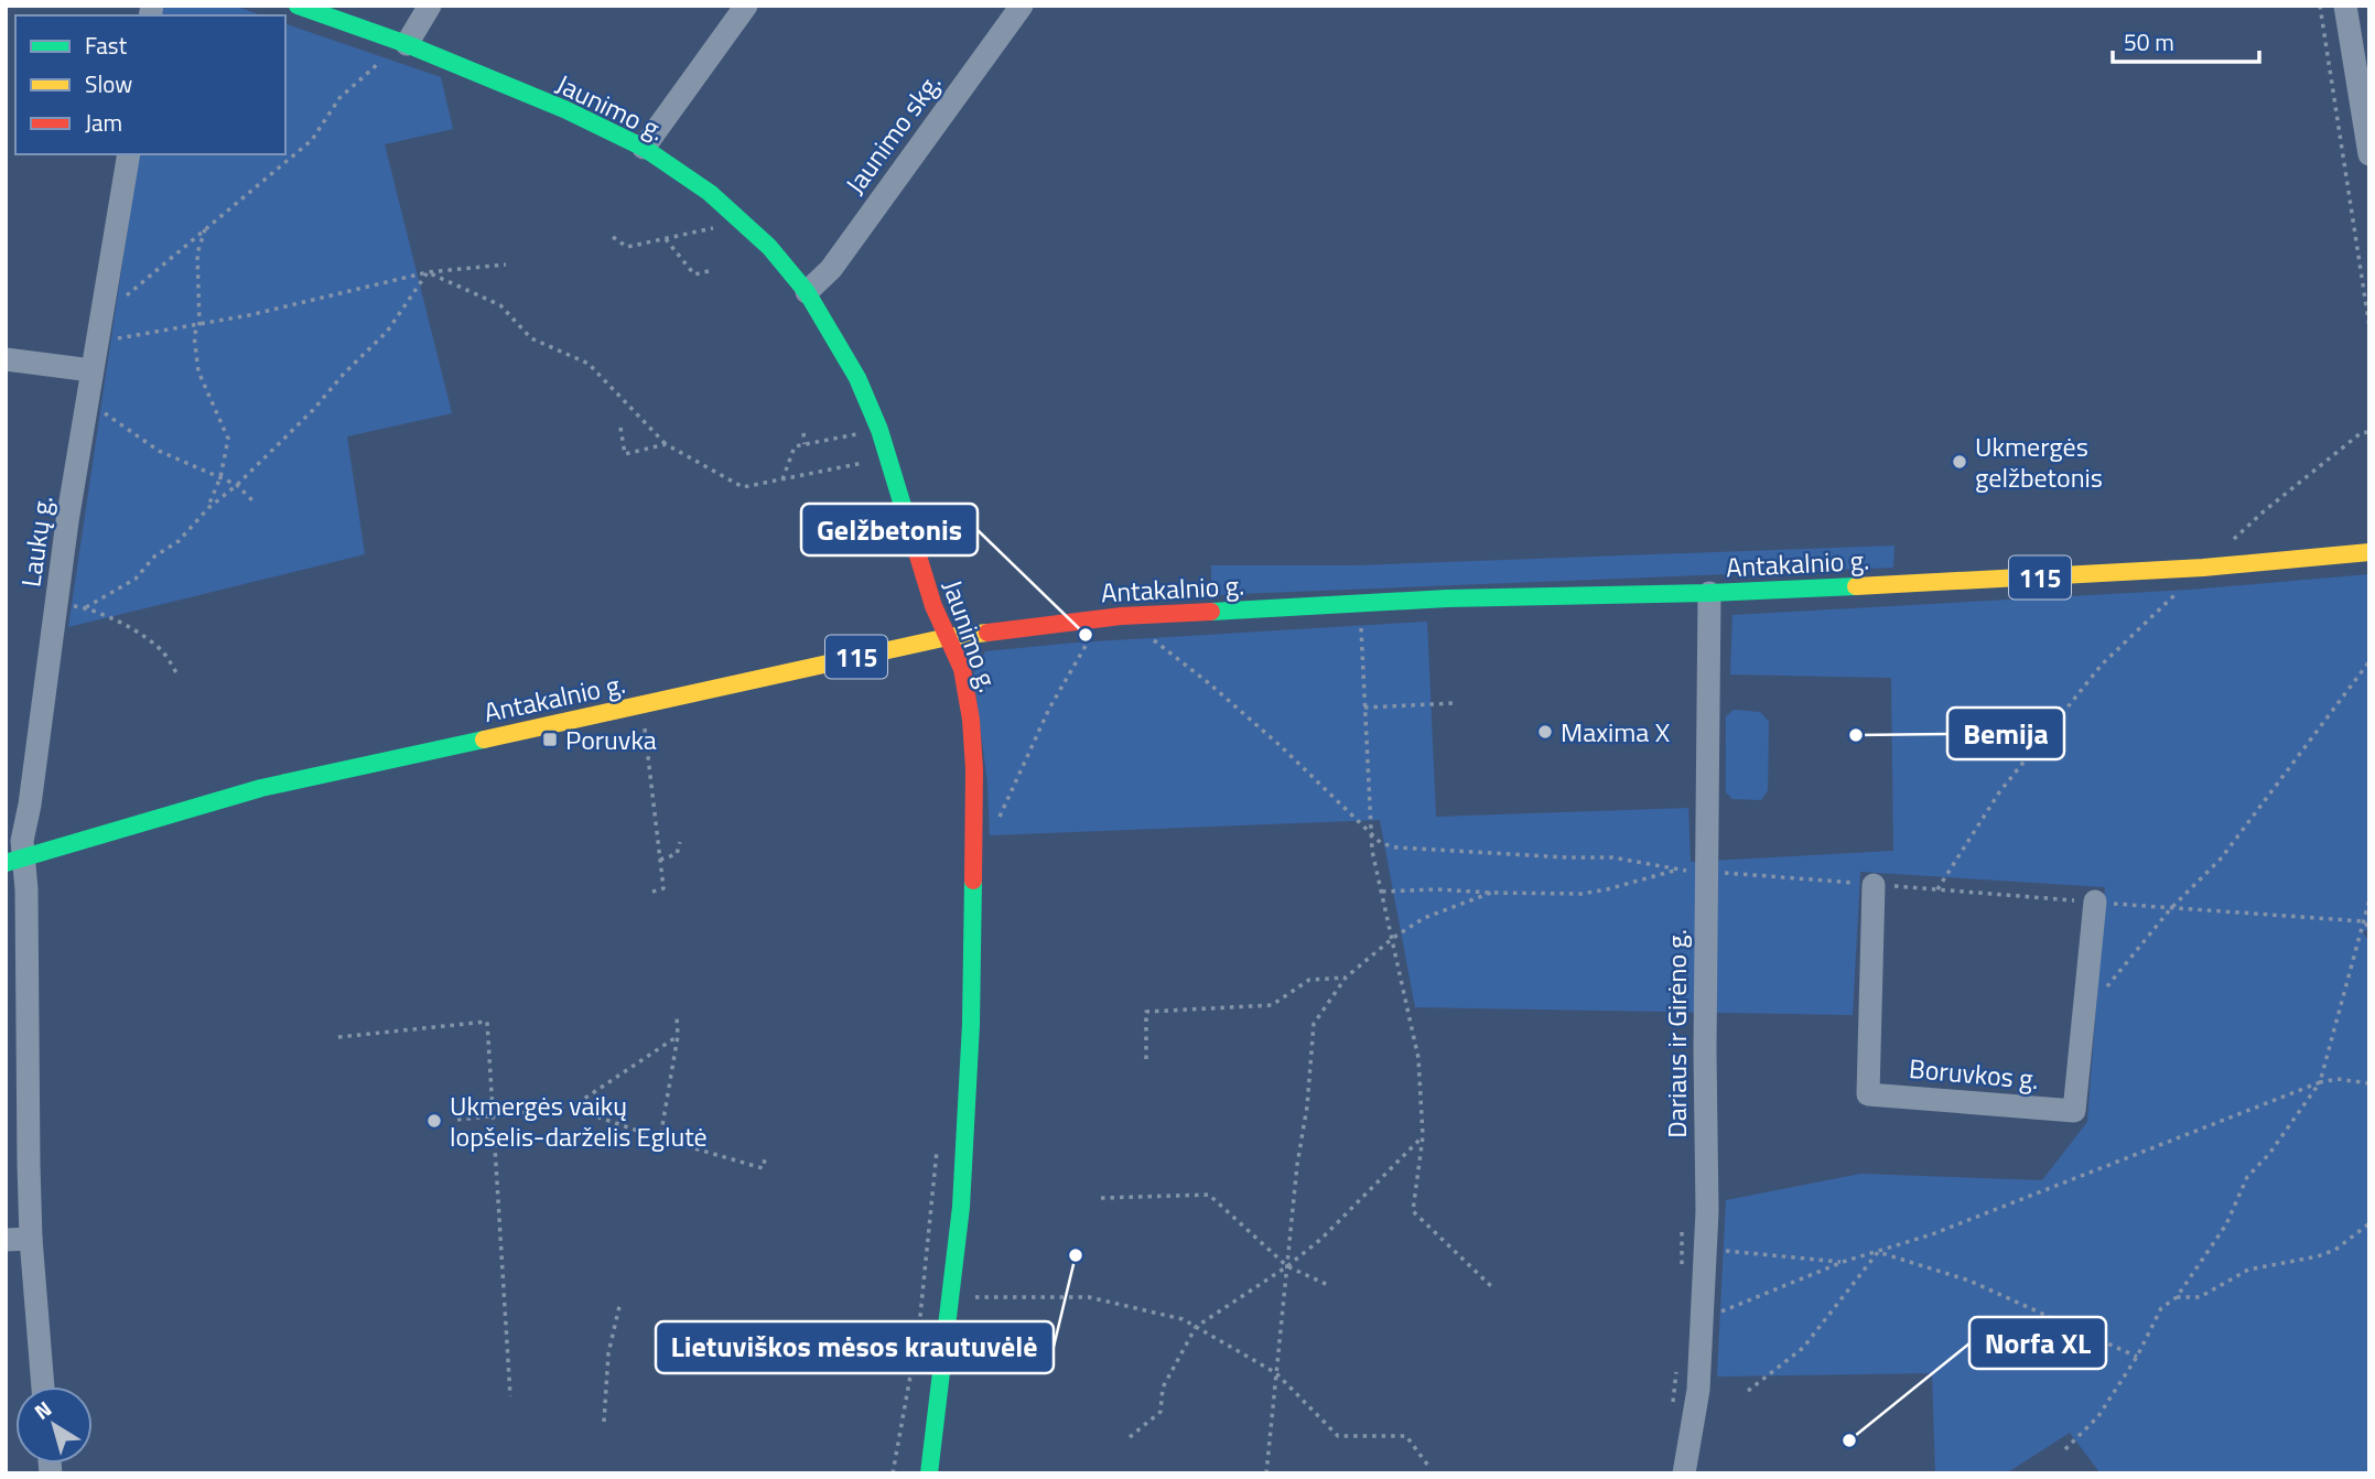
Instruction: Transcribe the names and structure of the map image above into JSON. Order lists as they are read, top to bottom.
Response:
{
  "streets": {
    "main road": ["Jaunimo g.", "Antakalnio g.", "115"],
    "street": [
      "Jaunimo skg.",
      "Laukų g.",
      "Dariaus ir Girėno g.",
      "Boruvkos g."
    ]
  },
  "crossings": [
    ["Jaunimo g.", "Jaunimo skg."],
    ["Jaunimo g.", "Antakalnio g."],
    ["Laukų g.", "Antakalnio g."],
    ["Antakalnio g.", "Dariaus ir Girėno g."]
  ],
  "places": {
    "other": [
      "Ukmergės gelžbetonis",
      "Gelžbetonis",
      "Maxima X",
      "Bemija",
      "Ukmergės vaikų lopšelis-darželis Eglutė",
      "Lietuviškos mėsos krautuvėlė",
      "Norfa XL"
    ],
    "transit": ["Poruvka"]
  },
  "legend": ["Fast", "Slow", "Jam"],
  "scale_bar": "50 m",
  "north": "top left"
}
